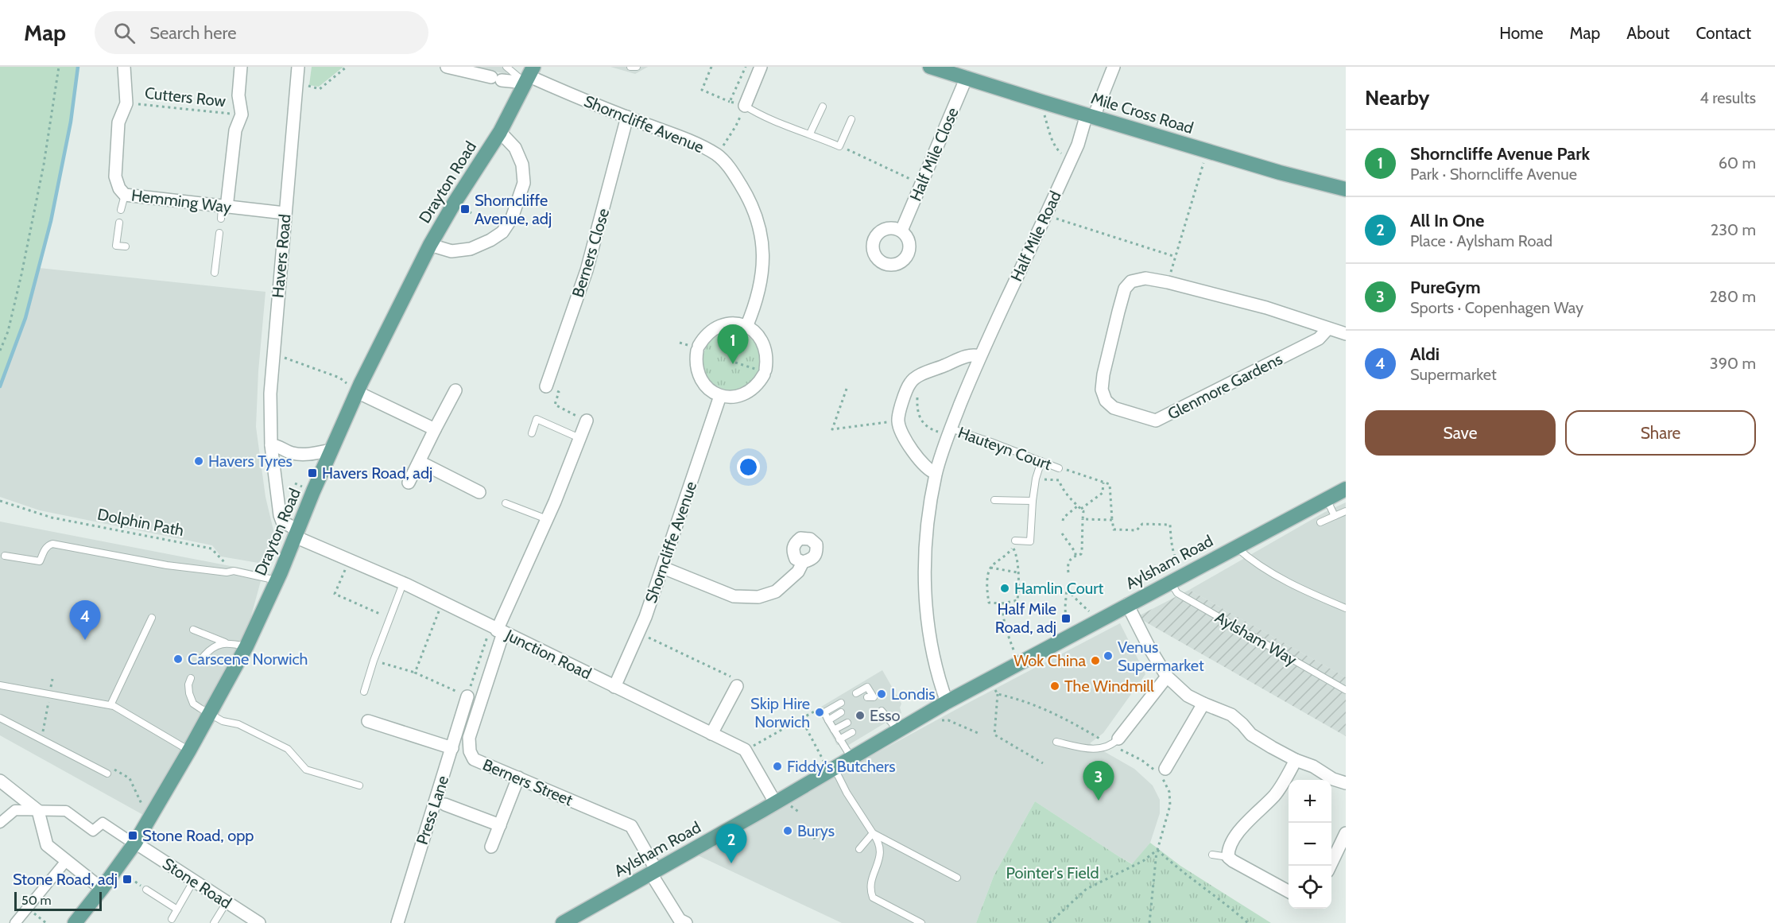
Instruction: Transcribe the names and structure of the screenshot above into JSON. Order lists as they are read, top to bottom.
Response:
{
  "streets": {
    "main road": ["Mile Cross Road", "Drayton Road", "Aylsham Road"],
    "street": [
      "Shorncliffe Avenue",
      "Half Mile Close",
      "Hemming Way",
      "Half Mile Road",
      "Berners Close",
      "Havers Road",
      "Glenmore Gardens",
      "Junction Road",
      "Berners Street",
      "Press Lane",
      "Stone Road"
    ],
    "lane": ["Hauteyn Court", "Aylsham Way"],
    "path": ["Cutters Row", "Dolphin Path"]
  },
  "crossings": [
    ["Cutters Row", "Hemming Way"],
    ["Mile Cross Road", "Half Mile Close"],
    ["Mile Cross Road", "Half Mile Road"],
    ["Shorncliffe Avenue", "Drayton Road"],
    ["Shorncliffe Avenue", "Berners Close"],
    ["Shorncliffe Avenue", "Junction Road"],
    ["Drayton Road", "Havers Road"],
    ["Drayton Road", "Junction Road"],
    ["Drayton Road", "Stone Road"],
    ["Hemming Way", "Havers Road"],
    ["Half Mile Road", "Hauteyn Court"],
    ["Half Mile Road", "Aylsham Road"],
    ["Havers Road", "Junction Road"],
    ["Aylsham Road", "Aylsham Way"],
    ["Aylsham Road", "Berners Street"],
    ["Junction Road", "Berners Street"]
  ],
  "parks": ["Pointer's Field"],
  "places": {
    "transit": [
      "Shorncliffe Avenue, adj",
      "Havers Road, adj",
      "Half Mile Road, adj",
      "Stone Road, opp",
      "Stone Road, adj"
    ],
    "other": [
      "Havers Tyres",
      "Hamlin Court",
      "Venus Supermarket",
      "Carscene Norwich",
      "Wok China",
      "The Windmill",
      "Londis",
      "Skip Hire Norwich",
      "Esso",
      "Fiddy's Butchers",
      "Burys"
    ]
  },
  "scale_bar": "50 m",
  "page": {
    "header": "Map",
    "search": "Search here",
    "nav": [
      "Home",
      "Map",
      "About",
      "Contact"
    ],
    "heading": ["Nearby", "4 results"],
    "list": [
      {
        "mark": "1",
        "name": "Shorncliffe Avenue Park",
        "note": "Park · Shorncliffe Avenue",
        "value": "60 m"
      },
      {
        "mark": "2",
        "name": "All In One",
        "note": "Place · Aylsham Road",
        "value": "230 m"
      },
      {
        "mark": "3",
        "name": "PureGym",
        "note": "Sports · Copenhagen Way",
        "value": "280 m"
      },
      {
        "mark": "4",
        "name": "Aldi",
        "note": "Supermarket",
        "value": "390 m"
      }
    ],
    "pins": [
      "1",
      "4",
      "3",
      "2"
    ],
    "buttons": ["Save", "Share"],
    "map_buttons": ["+", "−"],
    "scale": "50 m"
  }
}
